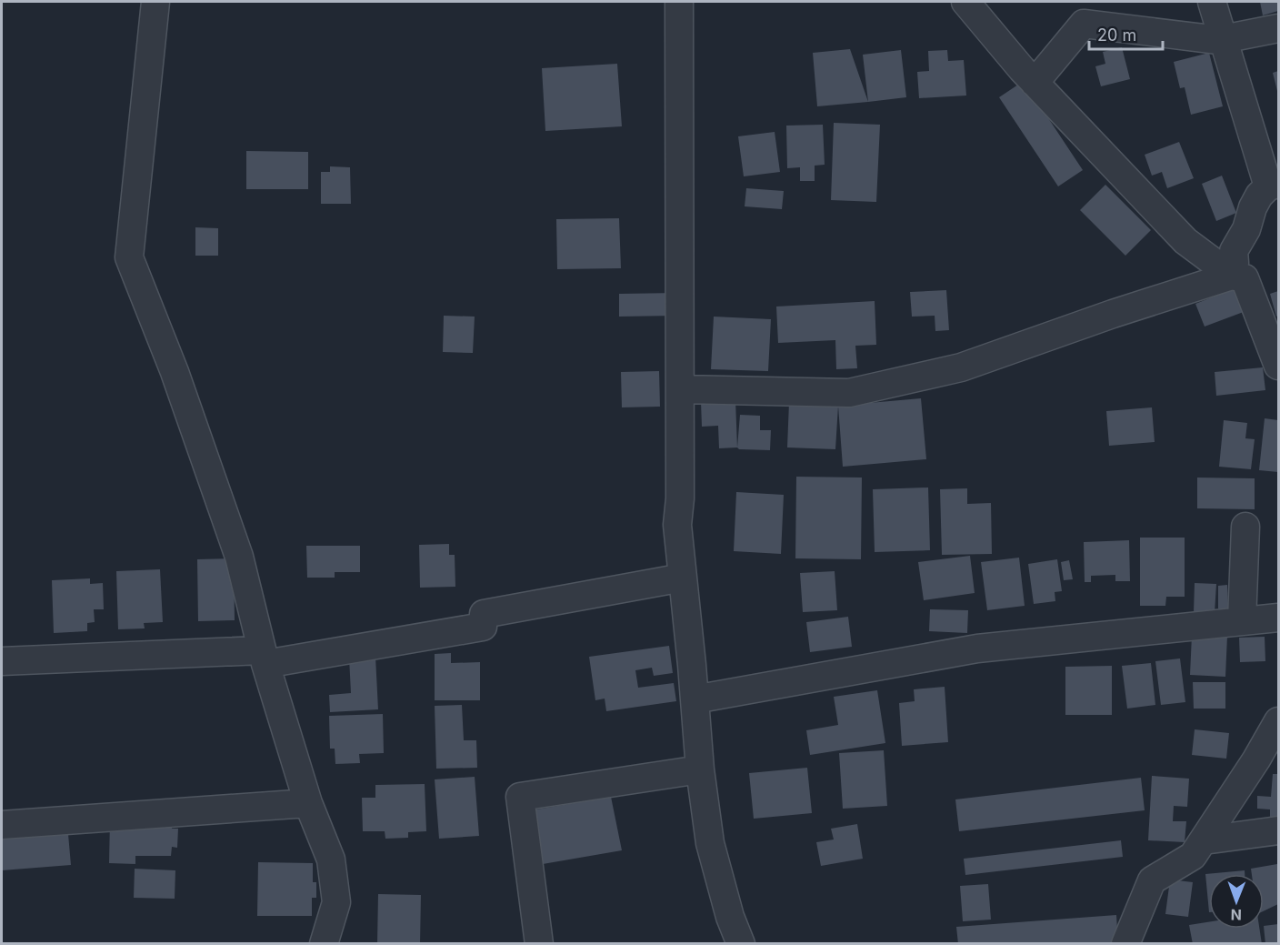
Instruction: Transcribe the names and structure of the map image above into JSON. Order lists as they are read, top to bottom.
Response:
{
  "scale_bar": "20 m",
  "north": "bottom"
}
